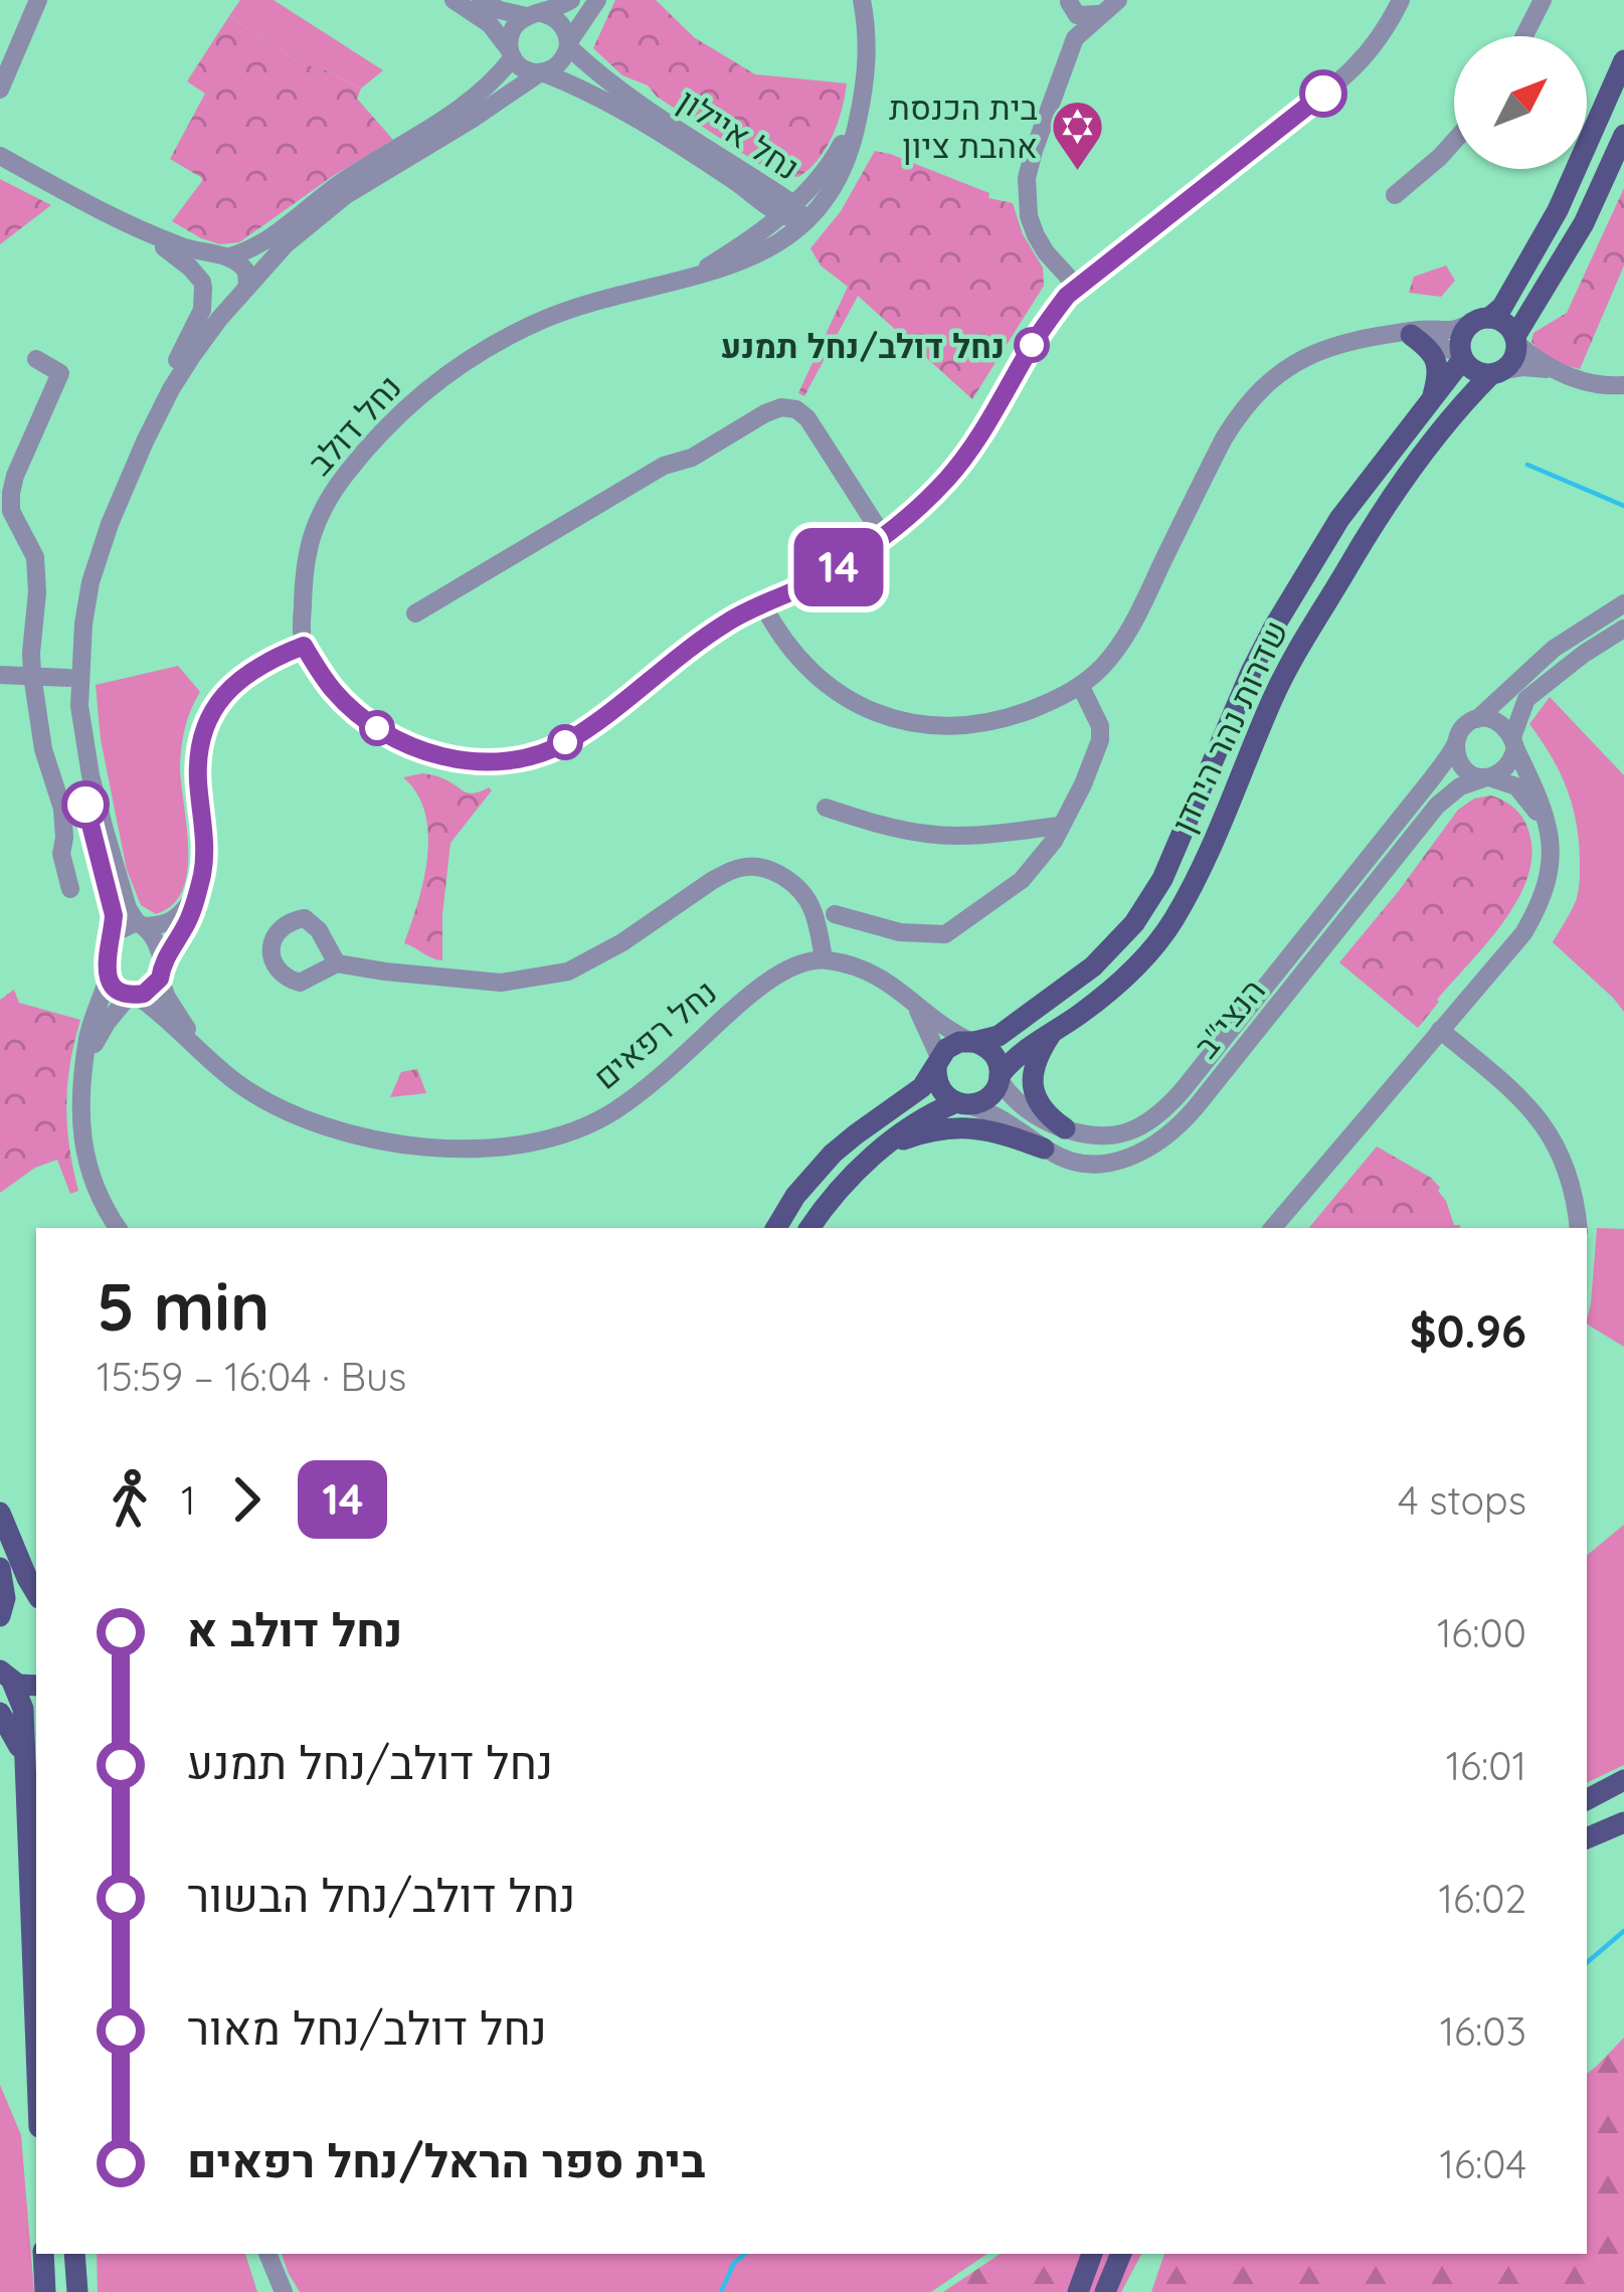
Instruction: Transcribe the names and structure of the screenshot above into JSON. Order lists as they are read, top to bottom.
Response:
{
  "streets": {
    "main road": ["שדרות נהר הירדן"],
    "street": [
      "נחל איילון",
      "נחל דולב",
      "הנצי\"ב",
      "נחל רפאים"
    ]
  },
  "crossings": [
    ["נחל איילון", "נחל דולב"],
    ["שדרות נהר הירדן", "הנצי\"ב"]
  ],
  "places": {
    "synagogue": ["בית הכנסת אהבת ציון"],
    "other": ["נחל דולב/נחל תמנע"]
  },
  "lines": ["bus line 14"],
  "north": "top right",
  "page": {
    "on_map": "14",
    "heading": ["5 min", "15:59 – 16:04 · Bus", "$0.96"],
    "legs": ["1", "14", "4 stops"],
    "list": [
      {
        "name": "נחל דולב א",
        "value": "16:00"
      },
      {
        "name": "נחל דולב/נחל תמנע",
        "value": "16:01"
      },
      {
        "name": "נחל דולב/נחל הבשור",
        "value": "16:02"
      },
      {
        "name": "נחל דולב/נחל מאור",
        "value": "16:03"
      },
      {
        "name": "בית ספר הראל/נחל רפאים",
        "value": "16:04"
      }
    ]
  }
}
